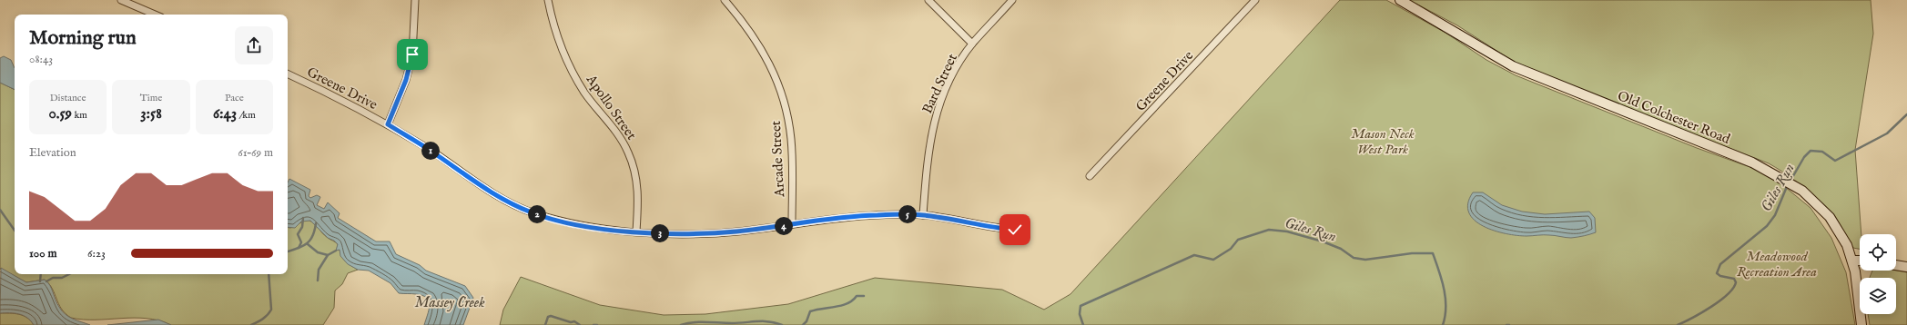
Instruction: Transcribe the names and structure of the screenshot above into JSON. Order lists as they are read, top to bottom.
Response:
{
  "streets": {
    "street": [
      "Greene Drive",
      "Bard Street",
      "Apollo Street",
      "Old Colchester Road",
      "Arcade Street"
    ]
  },
  "crossings": [
    ["Greene Drive", "Bard Street"],
    ["Greene Drive", "Apollo Street"],
    ["Greene Drive", "Arcade Street"]
  ],
  "water": ["Giles Run", "Massey Creek"],
  "parks": ["Mason Neck West Park", "Meadowood Recreation Area"],
  "page": {
    "heading": ["Morning run", "08:43"],
    "stats": [
      ["Distance", "0.59 km"],
      ["Time", "3:58"],
      ["Pace", "6:43 /km"]
    ],
    "chart": ["Elevation", "61–69 m"],
    "pins": [
      "1",
      "2",
      "5",
      "4",
      "3"
    ],
    "list": [
      {
        "name": "100 m",
        "note": "6:23"
      }
    ]
  }
}
